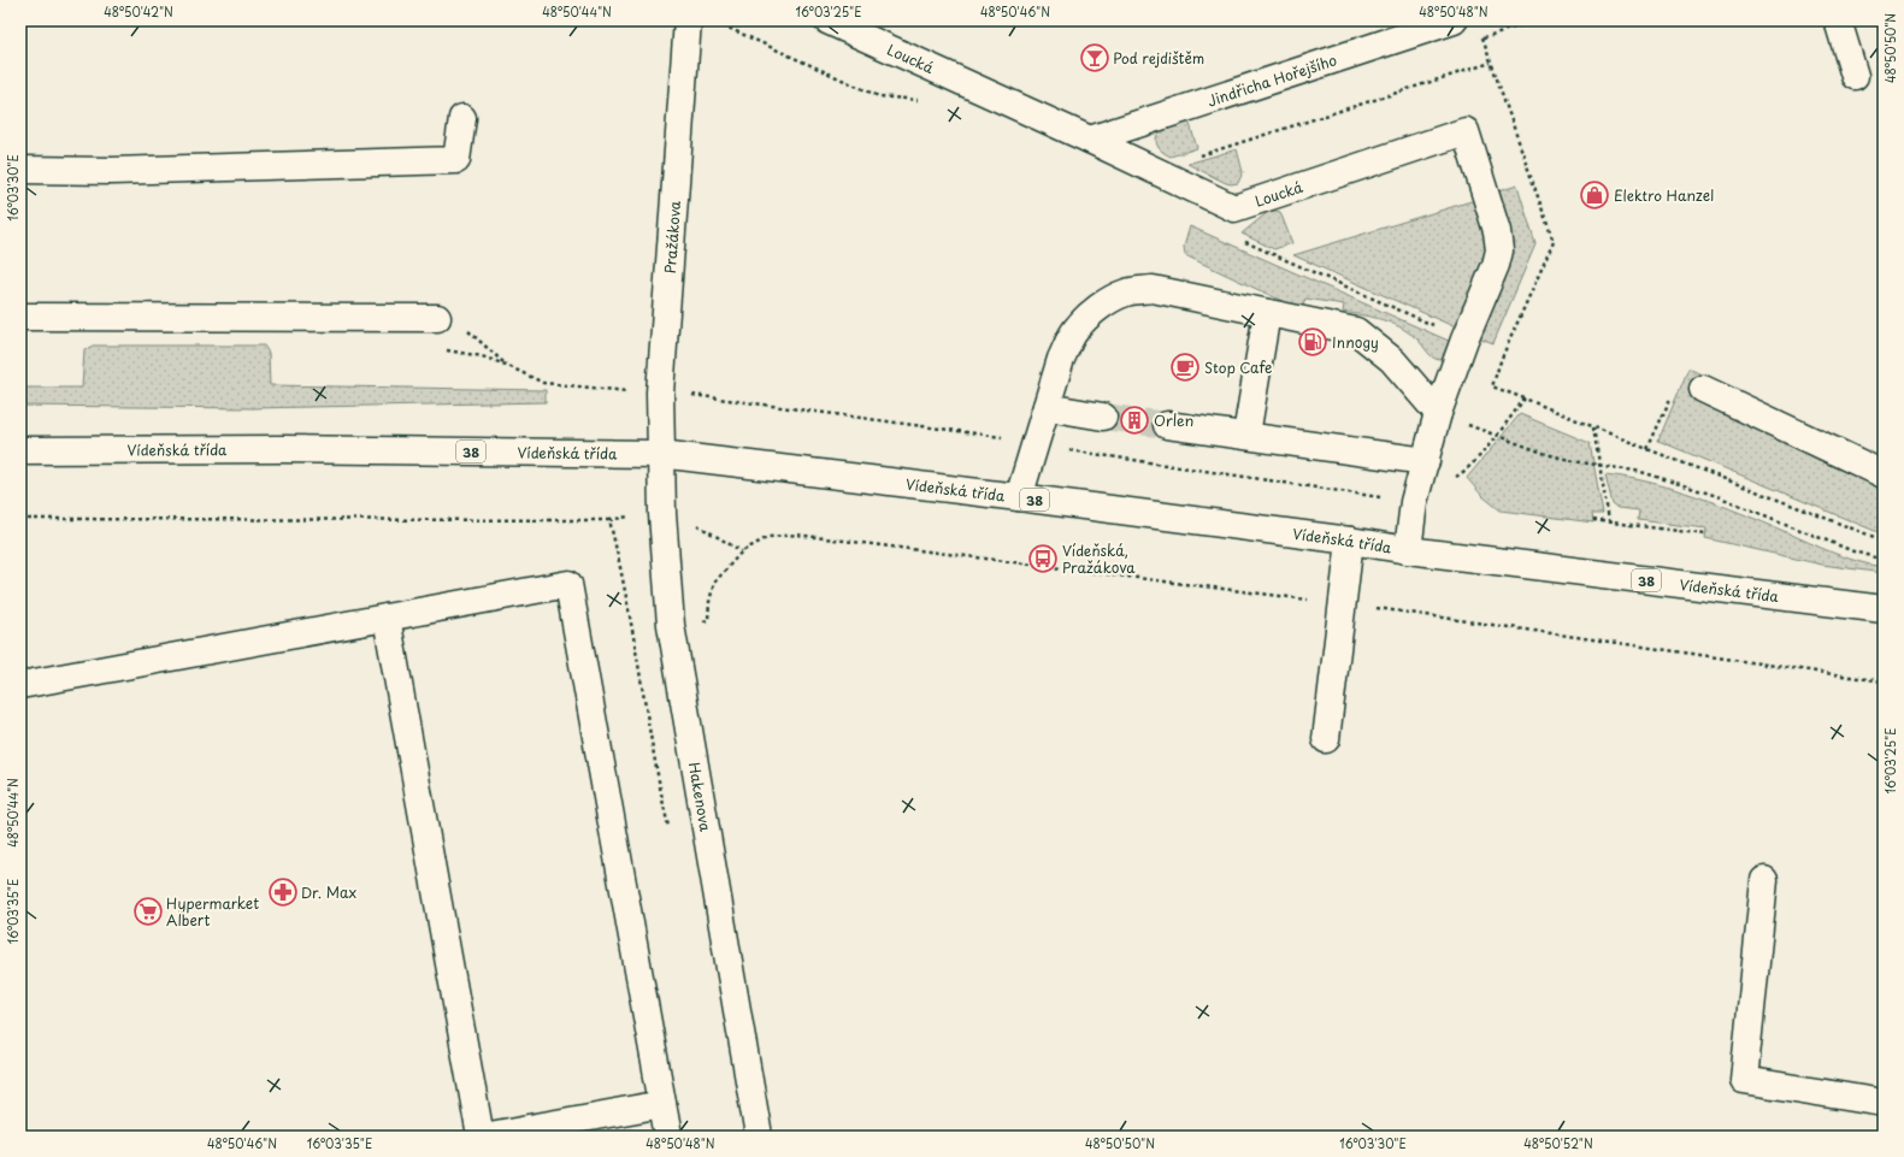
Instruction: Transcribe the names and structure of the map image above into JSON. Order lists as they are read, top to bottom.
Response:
{
  "streets": {
    "street": [
      "Loucká",
      "Jindřicha Hořejšího",
      "Pražákova",
      "Vídeňská třída",
      "38",
      "Hakenova"
    ]
  },
  "crossings": [
    ["Loucká", "Jindřicha Hořejšího"],
    ["Loucká", "Vídeňská třída"],
    ["Pražákova", "Vídeňská třída"],
    ["Pražákova", "Hakenova"],
    ["Vídeňská třída", "Hakenova"]
  ],
  "places": {
    "bar": ["Pod rejdištěm"],
    "shop": ["Elektro Hanzel"],
    "fuel station": ["Innogy"],
    "cafe": ["Stop Cafe"],
    "building": ["Orlen"],
    "bus stop": ["Vídeňská, Pražákova"],
    "pharmacy": ["Dr. Max"],
    "supermarket": ["Hypermarket Albert"]
  },
  "coordinates": [
    "48°50'42\"N",
    "48°50'44\"N",
    "16°03'25\"E",
    "48°50'46\"N",
    "48°50'48\"N",
    "48°50'50\"N",
    "16°03'30\"E",
    "16°03'35\"E",
    "48°50'52\"N"
  ]
}
